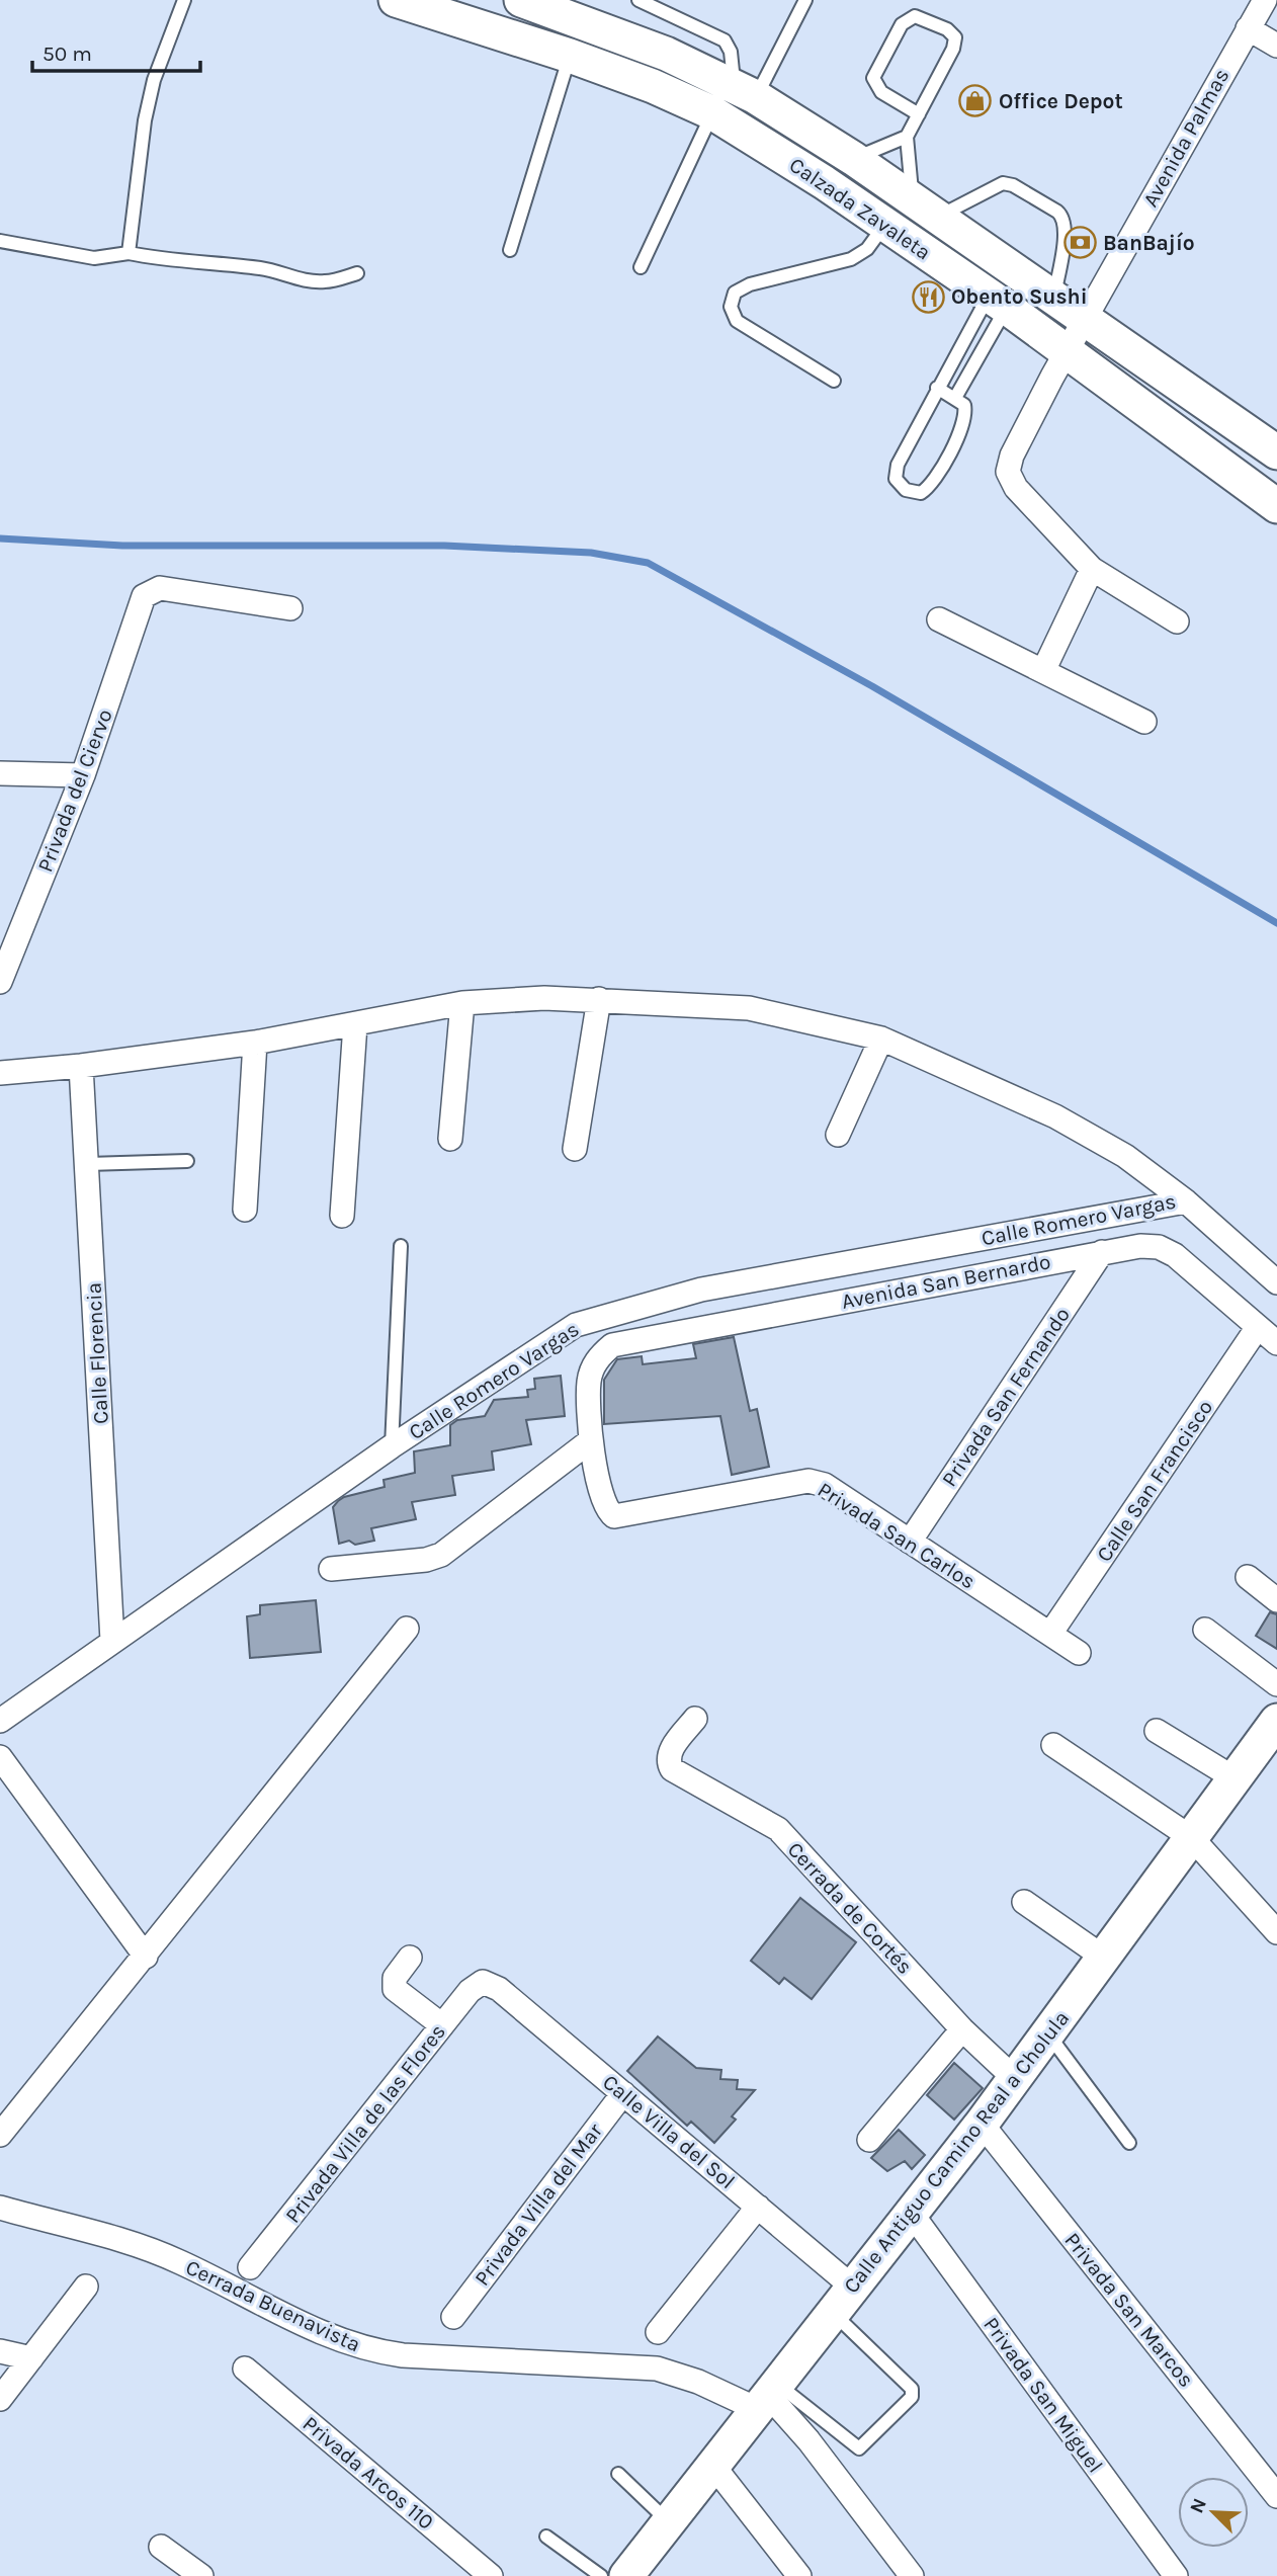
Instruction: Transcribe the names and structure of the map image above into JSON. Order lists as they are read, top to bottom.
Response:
{
  "streets": {
    "main road": ["Calzada Zavaleta", "Calle Antiguo Camino Real a Cholula"],
    "street": [
      "Avenida Palmas",
      "Privada del Ciervo",
      "Calle Romero Vargas",
      "Avenida San Bernardo",
      "Calle Florencia",
      "Privada San Fernando",
      "Calle San Francisco",
      "Privada San Carlos",
      "Cerrada de Cortés",
      "Privada Villa de las Flores",
      "Calle Villa del Sol",
      "Privada Villa del Mar",
      "Cerrada Buenavista",
      "Privada San Marcos",
      "Privada San Miguel",
      "Privada Arcos 110"
    ]
  },
  "crossings": [
    ["Avenida Palmas", "Calzada Zavaleta"],
    ["Calle Romero Vargas", "Calle Florencia"],
    ["Avenida San Bernardo", "Privada San Fernando"],
    ["Avenida San Bernardo", "Calle San Francisco"],
    ["Avenida San Bernardo", "Privada San Carlos"],
    ["Privada San Fernando", "Privada San Carlos"],
    ["Calle San Francisco", "Privada San Carlos"],
    ["Cerrada de Cortés", "Calle Antiguo Camino Real a Cholula"],
    ["Privada Villa de las Flores", "Calle Villa del Sol"],
    ["Calle Villa del Sol", "Calle Antiguo Camino Real a Cholula"],
    ["Calle Villa del Sol", "Privada Villa del Mar"],
    ["Calle Antiguo Camino Real a Cholula", "Cerrada Buenavista"],
    ["Calle Antiguo Camino Real a Cholula", "Privada San Marcos"],
    ["Calle Antiguo Camino Real a Cholula", "Privada San Miguel"]
  ],
  "places": {
    "shop": ["Office Depot"],
    "bank": ["BanBajío"],
    "restaurant": ["Obento Sushi"]
  },
  "scale_bar": "50 m",
  "north": "top left"
}
